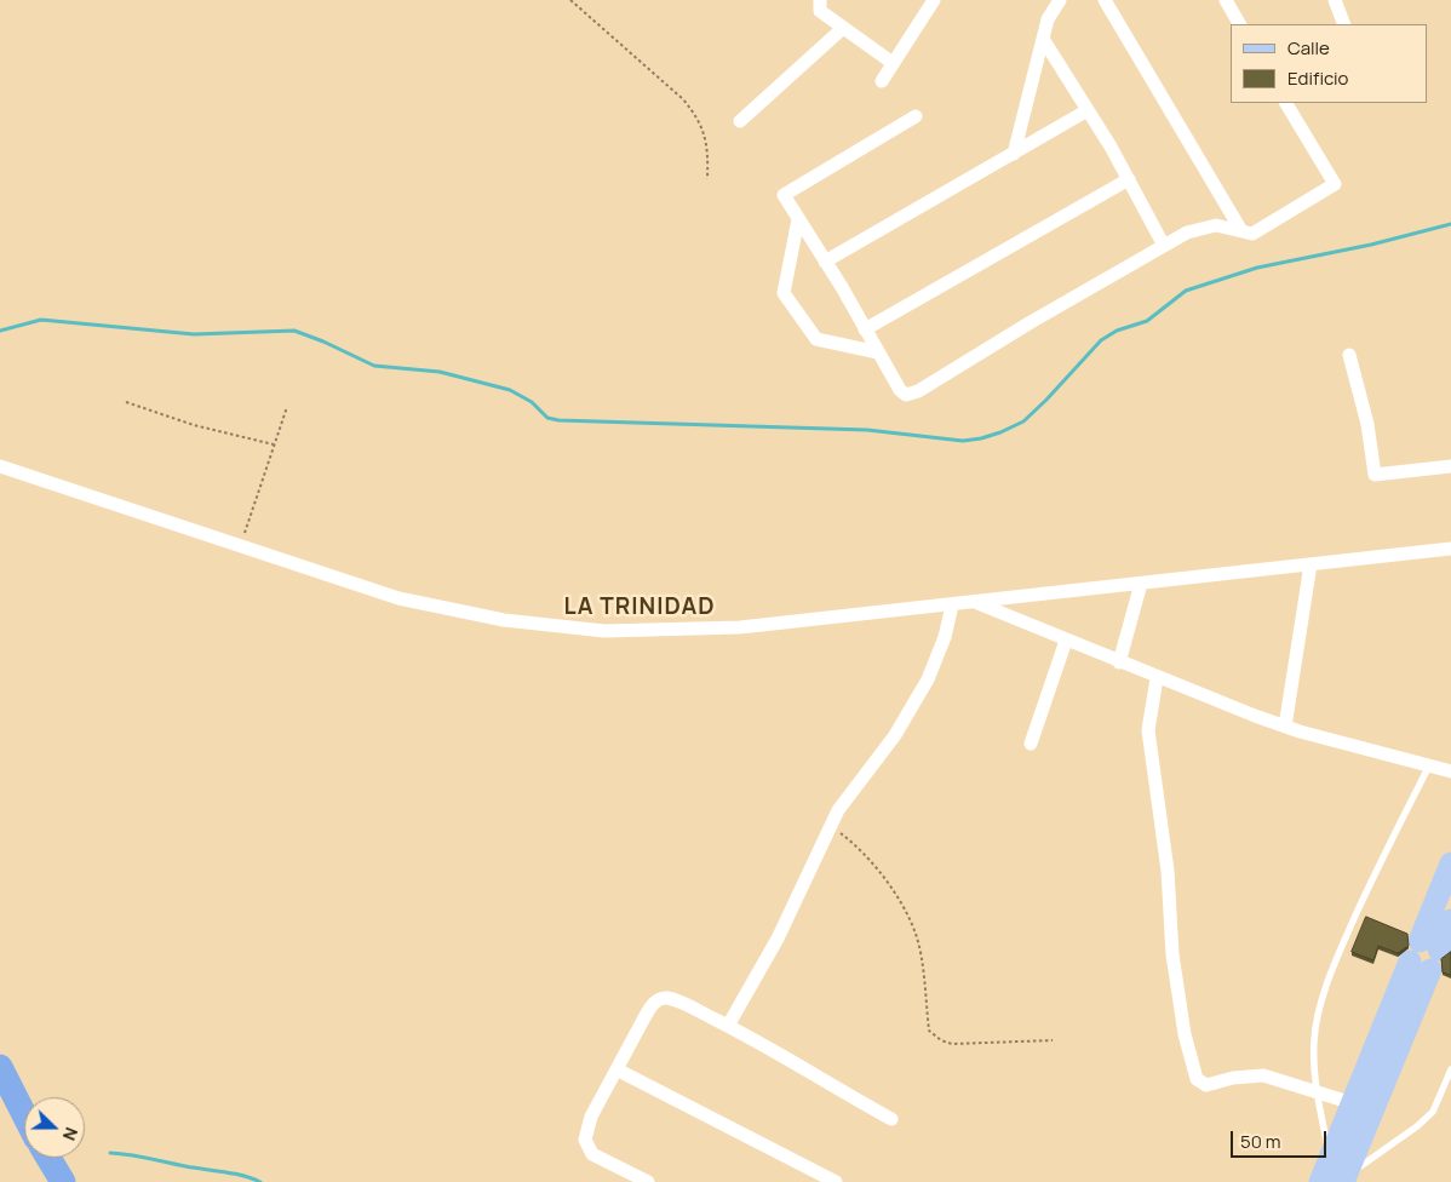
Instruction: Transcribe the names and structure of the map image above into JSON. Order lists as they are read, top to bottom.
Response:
{
  "districts": ["LA TRINIDAD"],
  "legend": ["Calle", "Edificio"],
  "scale_bar": "50 m",
  "north": "right"
}
